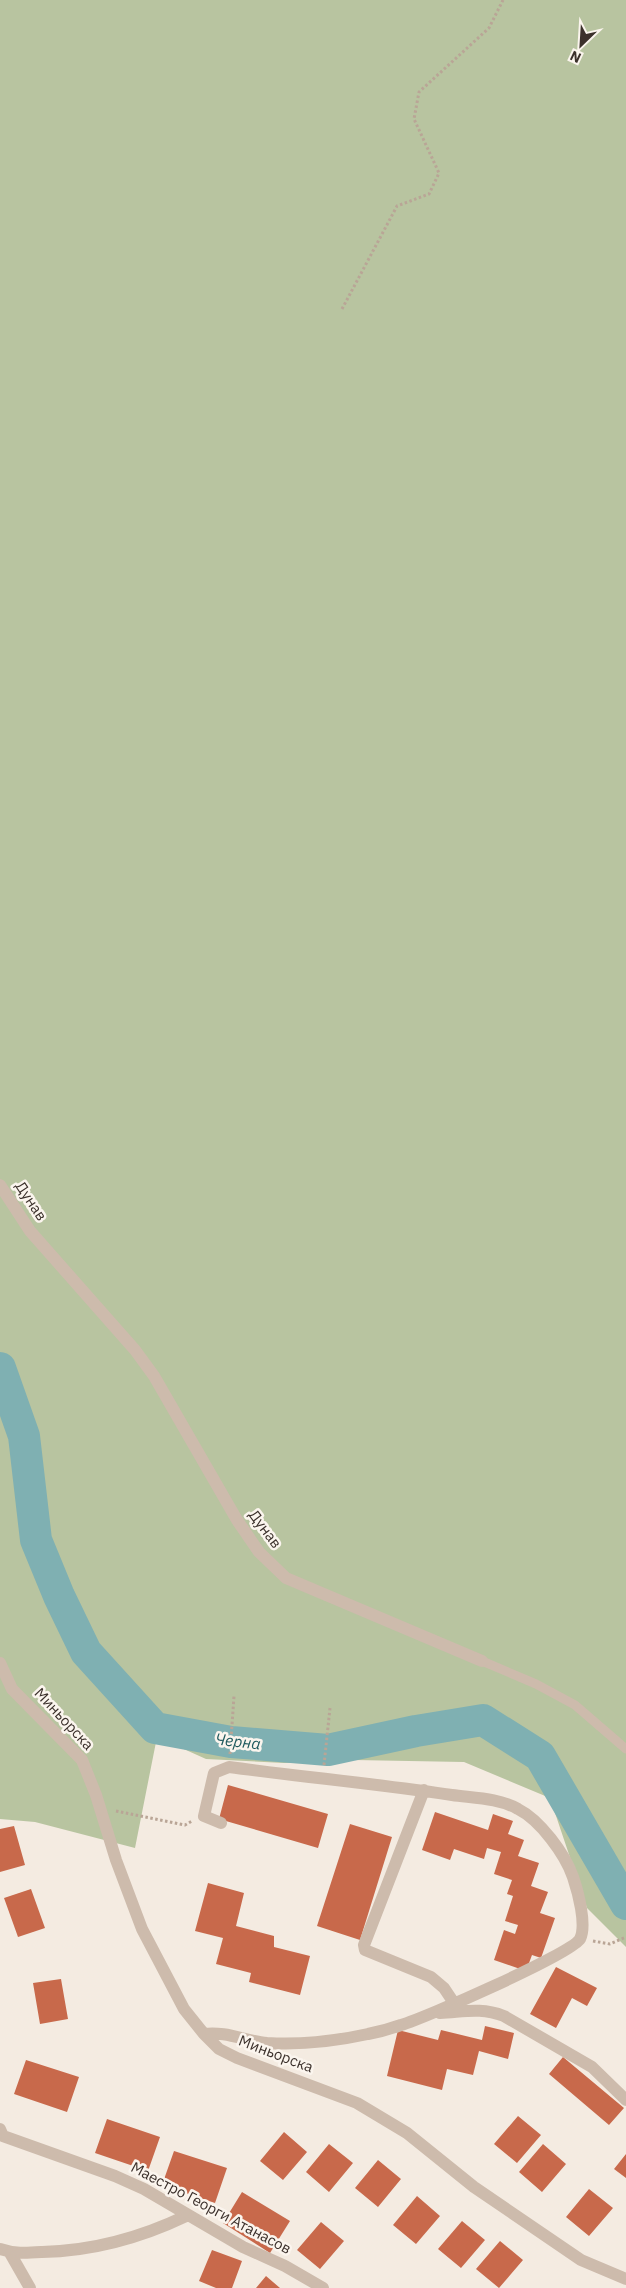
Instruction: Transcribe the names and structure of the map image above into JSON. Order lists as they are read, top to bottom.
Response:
{
  "streets": {
    "street": ["Дунав", "Миньорска", "Маестро Георги Атанасов"]
  },
  "water": ["Черна"],
  "north": "bottom left"
}
